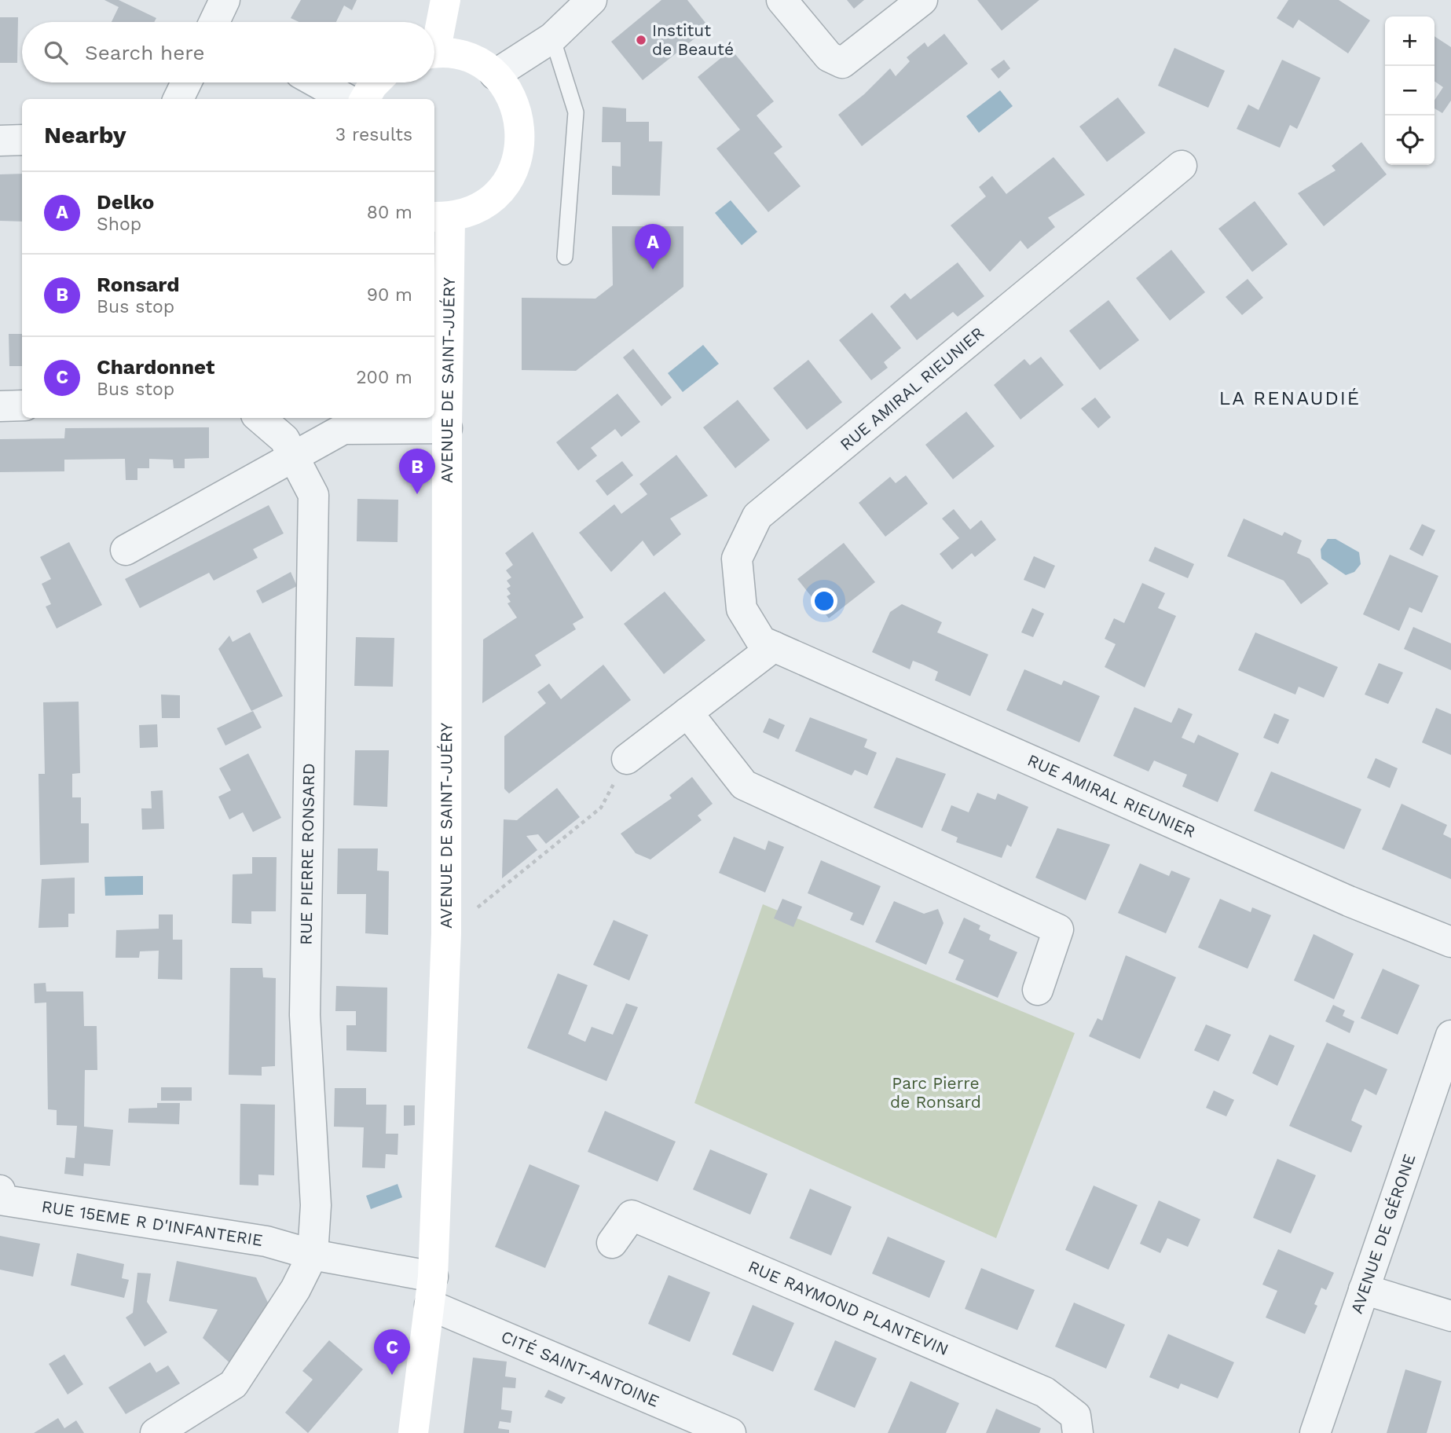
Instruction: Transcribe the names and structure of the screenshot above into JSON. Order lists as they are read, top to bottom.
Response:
{
  "streets": {
    "main road": ["AVENUE DE SAINT-JUÉRY"],
    "street": [
      "RUE AMIRAL RIEUNIER",
      "RUE PIERRE RONSARD",
      "RUE 15EME R D'INFANTERIE",
      "AVENUE DE GÉRONE",
      "RUE RAYMOND PLANTEVIN",
      "CITÉ SAINT-ANTOINE"
    ]
  },
  "crossings": [
    ["AVENUE DE SAINT-JUÉRY", "CITÉ SAINT-ANTOINE"],
    ["RUE PIERRE RONSARD", "RUE 15EME R D'INFANTERIE"],
    ["RUE PIERRE RONSARD", "CITÉ SAINT-ANTOINE"],
    ["RUE 15EME R D'INFANTERIE", "CITÉ SAINT-ANTOINE"]
  ],
  "districts": ["LA RENAUDIÉ"],
  "parks": ["Parc Pierre de Ronsard"],
  "places": ["Institut de Beauté"],
  "page": {
    "map_buttons": ["+", "−"],
    "search": "Search here",
    "heading": ["Nearby", "3 results"],
    "list": [
      {
        "mark": "A",
        "name": "Delko",
        "note": "Shop",
        "value": "80 m"
      },
      {
        "mark": "B",
        "name": "Ronsard",
        "note": "Bus stop",
        "value": "90 m"
      },
      {
        "mark": "C",
        "name": "Chardonnet",
        "note": "Bus stop",
        "value": "200 m"
      }
    ],
    "pins": ["A", "B", "C"]
  }
}
